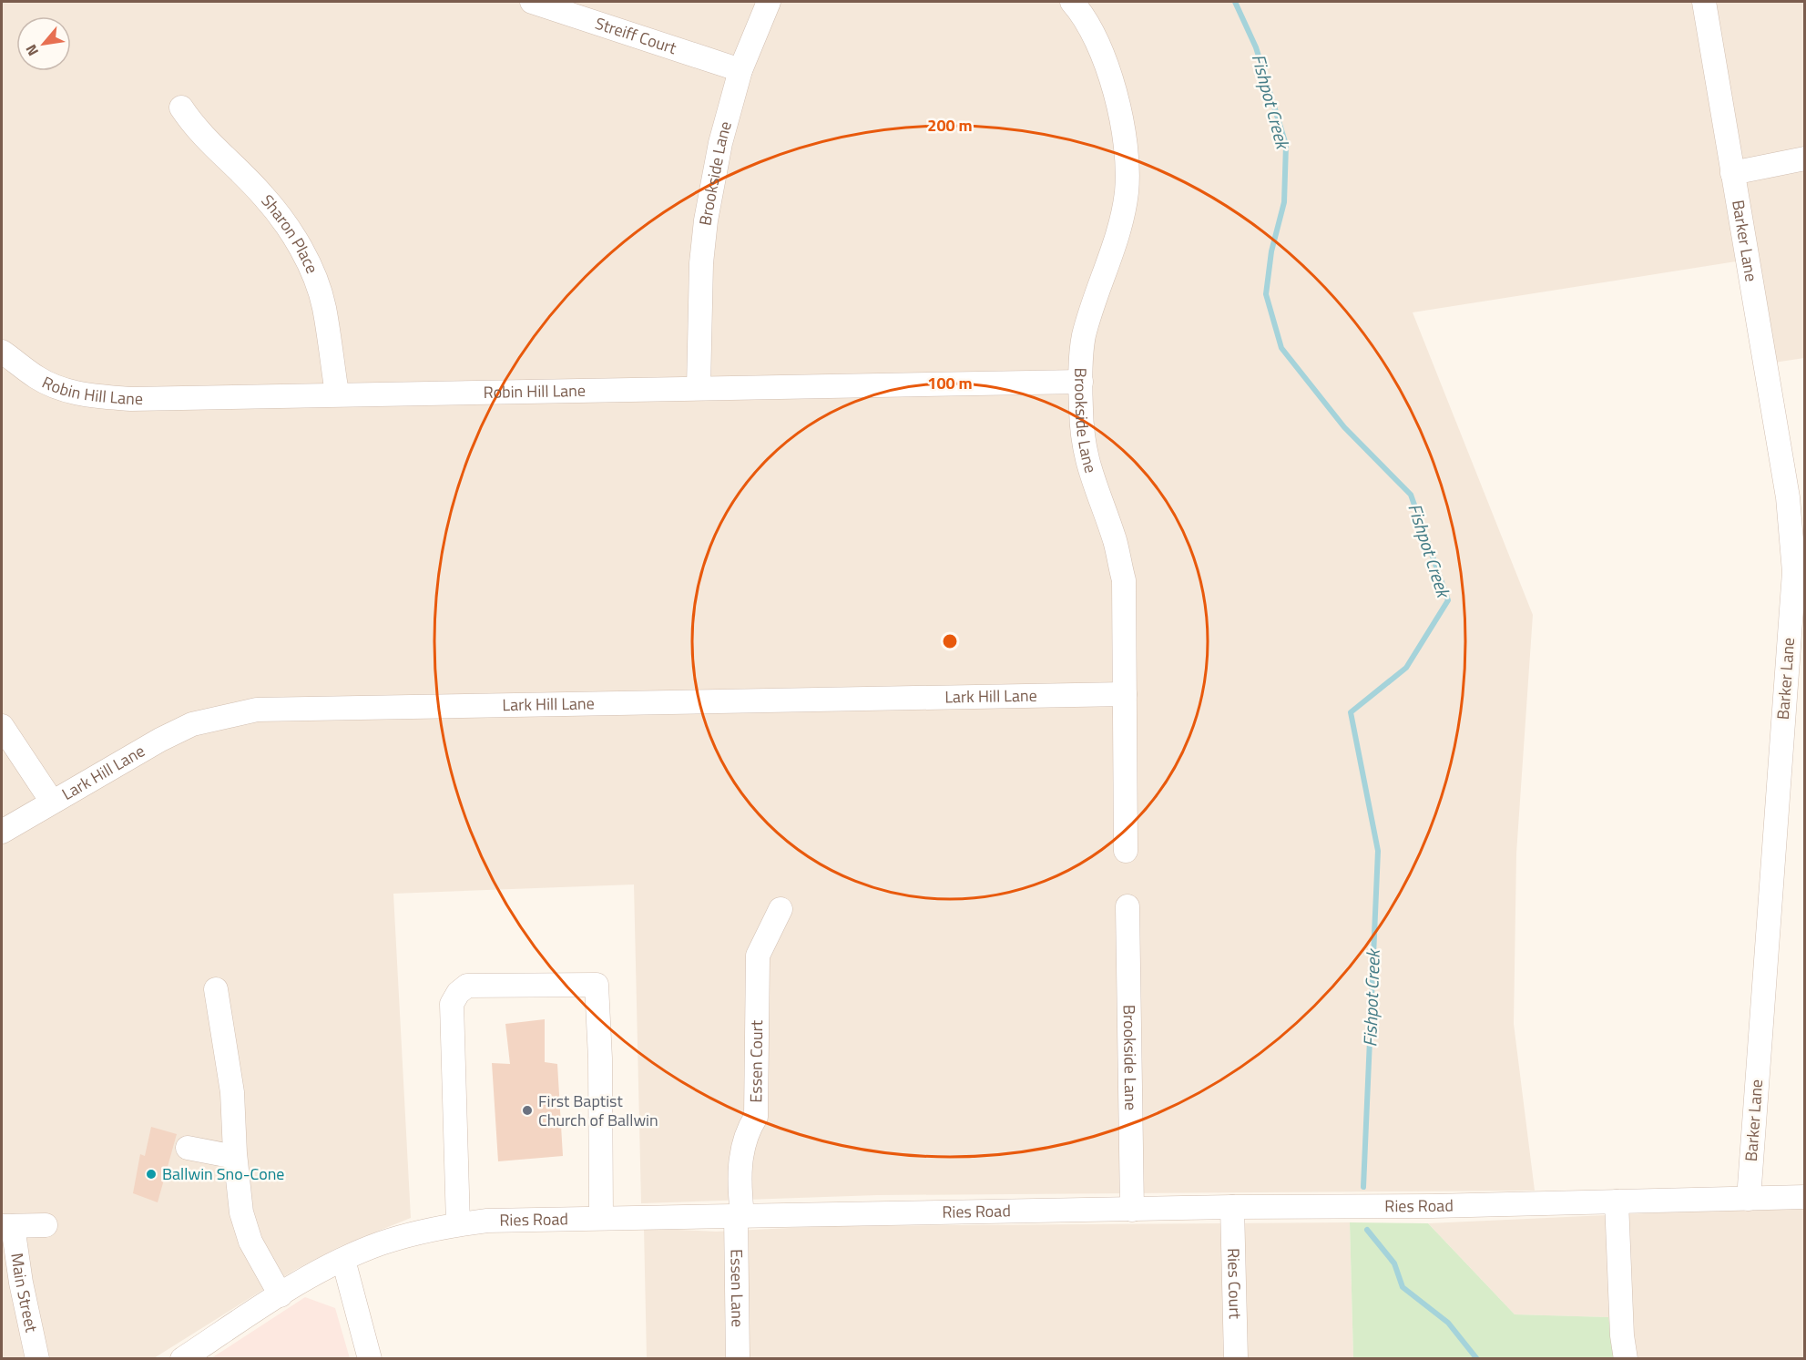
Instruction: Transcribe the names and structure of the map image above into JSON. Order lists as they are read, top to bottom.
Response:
{
  "streets": {
    "street": [
      "Streiff Court",
      "Brookside Lane",
      "Sharon Place",
      "Barker Lane",
      "Robin Hill Lane",
      "Lark Hill Lane",
      "Essen Court",
      "Ries Road",
      "Ries Court",
      "Essen Lane",
      "Main Street"
    ]
  },
  "crossings": [
    ["Streiff Court", "Brookside Lane"],
    ["Brookside Lane", "Robin Hill Lane"],
    ["Brookside Lane", "Lark Hill Lane"],
    ["Brookside Lane", "Ries Road"],
    ["Sharon Place", "Robin Hill Lane"],
    ["Barker Lane", "Ries Road"],
    ["Essen Court", "Ries Road"],
    ["Essen Court", "Essen Lane"],
    ["Ries Road", "Ries Court"],
    ["Ries Road", "Essen Lane"]
  ],
  "water": ["Fishpot Creek"],
  "places": ["First Baptist Church of Ballwin", "Ballwin Sno-Cone"],
  "north": "bottom left",
  "rings": ["200 m", "100 m"]
}
